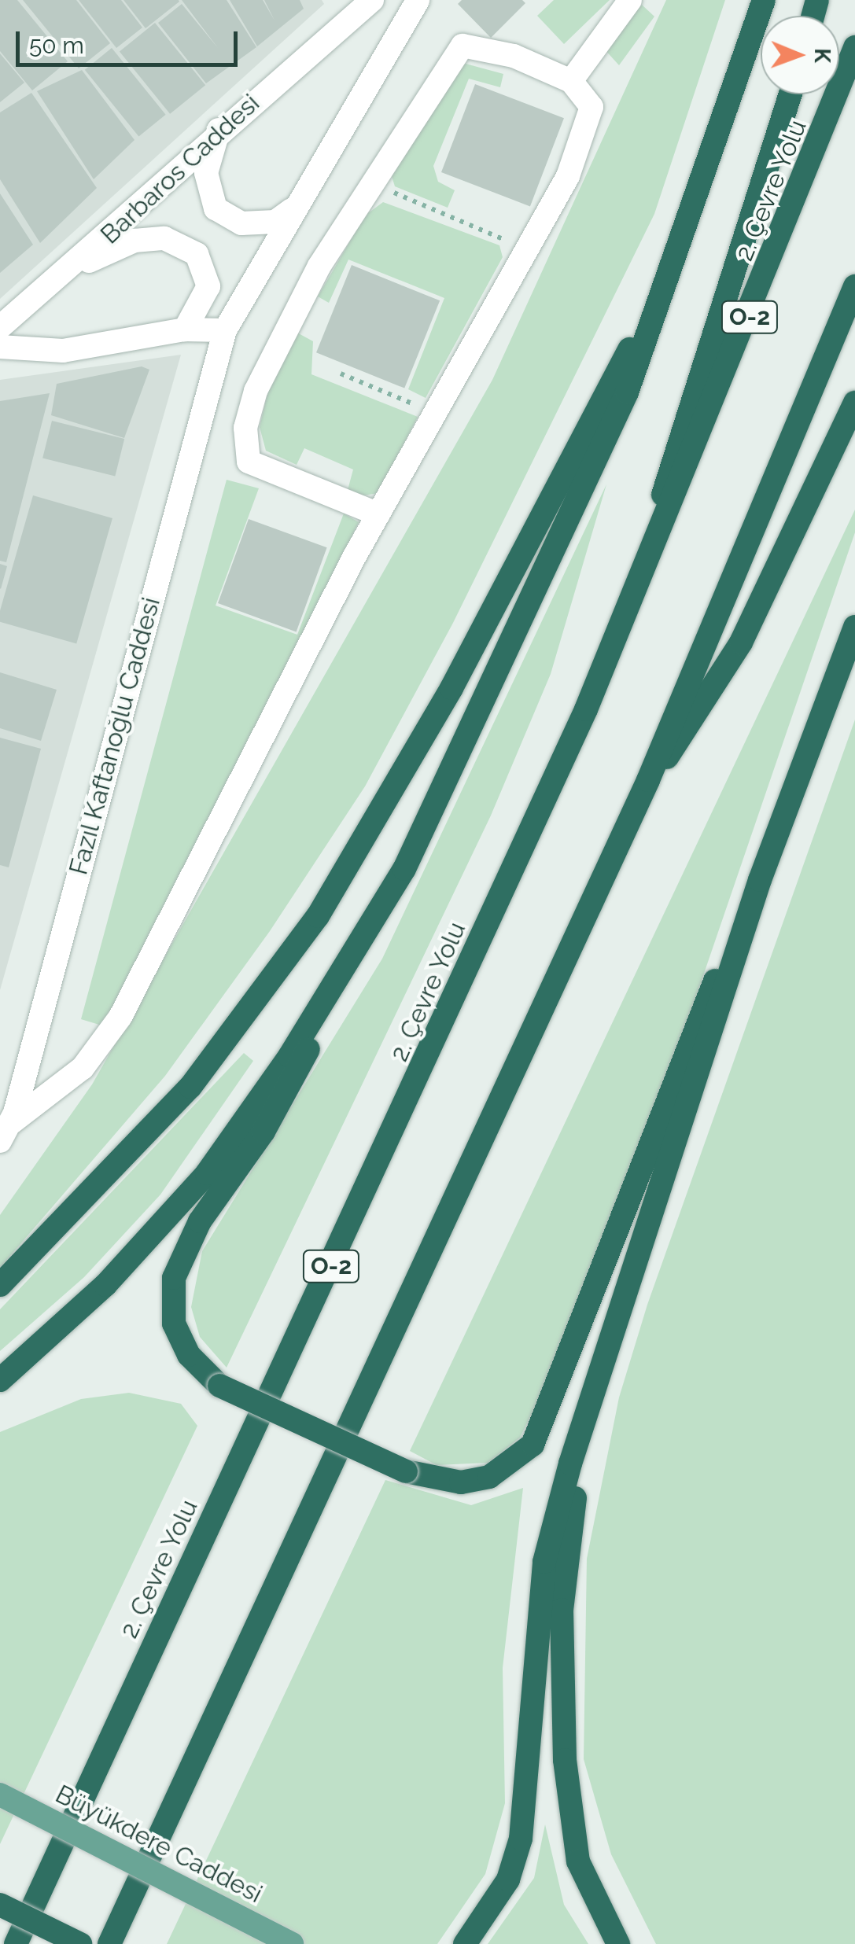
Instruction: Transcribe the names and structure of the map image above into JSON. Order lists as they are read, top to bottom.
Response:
{
  "streets": {
    "highway": ["2. Çevre Yolu", "O-2"],
    "main road": ["Büyükdere Caddesi"],
    "street": ["Barbaros Caddesi", "Fazıl Kaftanoğlu Caddesi"]
  },
  "scale_bar": "50 m",
  "north": "right"
}
